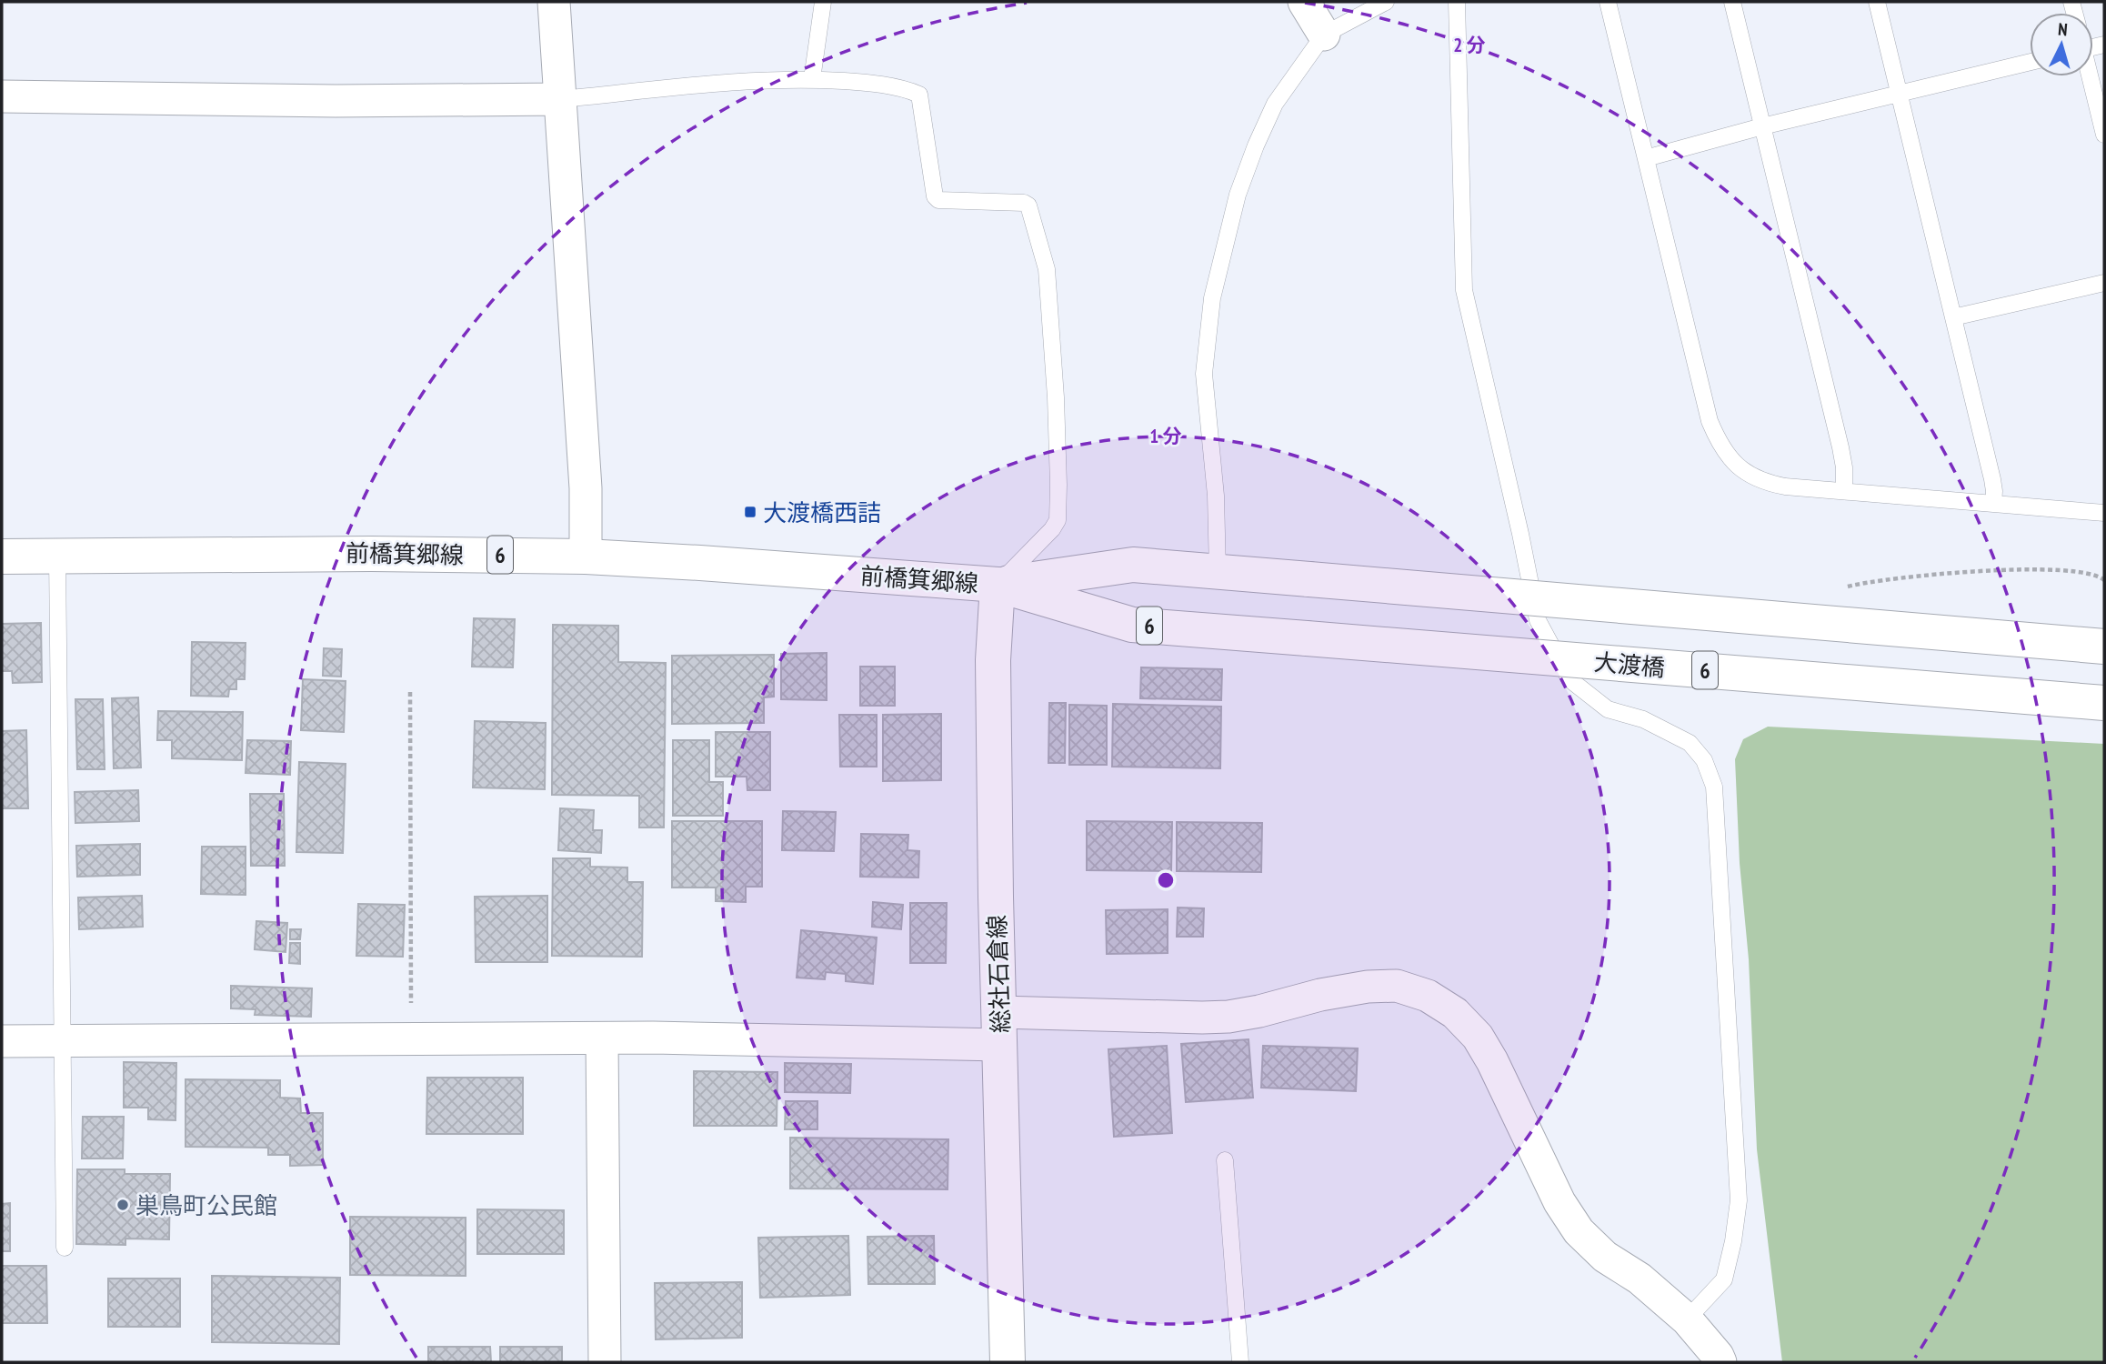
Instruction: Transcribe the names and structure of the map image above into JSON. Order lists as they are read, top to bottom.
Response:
{
  "streets": {
    "main road": [
      "前橋箕郷線",
      "6",
      "大渡橋",
      "総社石倉線"
    ]
  },
  "crossings": [
    ["前橋箕郷線", "大渡橋"],
    ["前橋箕郷線", "総社石倉線"]
  ],
  "places": {
    "transit": ["大渡橋西詰"],
    "other": ["巣鳥町公民館"]
  },
  "north": "top",
  "rings": ["2 分", "1 分"]
}
